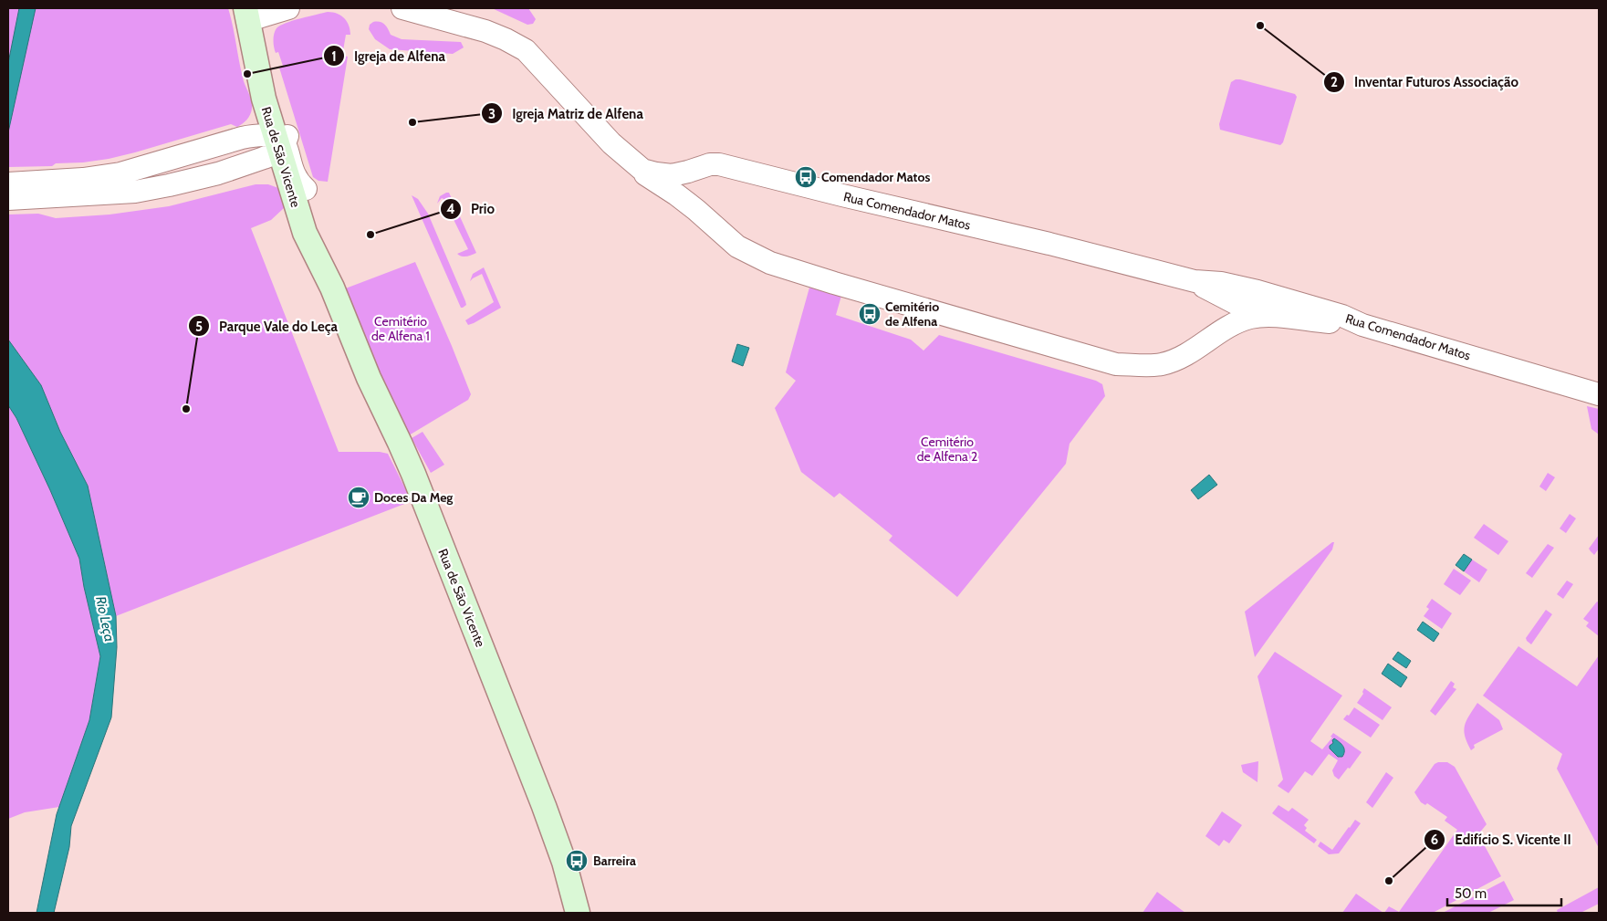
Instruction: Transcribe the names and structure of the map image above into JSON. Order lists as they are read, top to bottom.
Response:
{
  "streets": {
    "main road": ["Rua de São Vicente"],
    "street": ["Rua Comendador Matos"]
  },
  "water": ["Rio Leça"],
  "parks": ["Cemitério de Alfena 1", "Cemitério de Alfena 2"],
  "places": {
    "other": [
      "Inventar Futuros Associação",
      "Igreja de Alfena",
      "Igreja Matriz de Alfena",
      "Prio",
      "Parque Vale do Leça",
      "Edifício S. Vicente II"
    ],
    "bus stop": ["Comendador Matos", "Cemitério de Alfena", "Barreira"],
    "cafe": ["Doces Da Meg"]
  },
  "scale_bar": "50 m"
}
